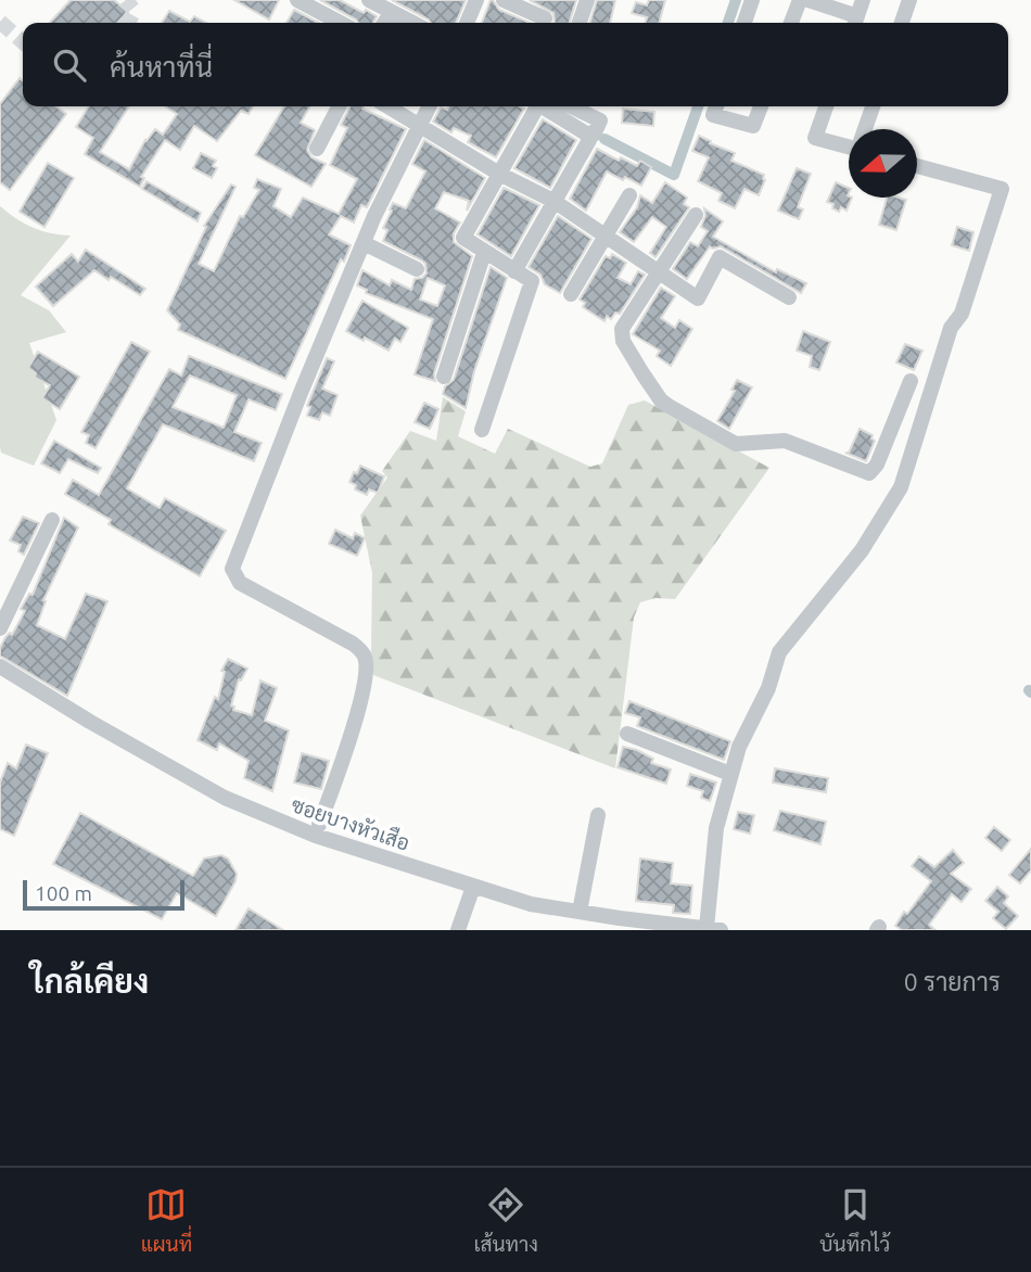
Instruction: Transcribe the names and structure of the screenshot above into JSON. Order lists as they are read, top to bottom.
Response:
{
  "streets": {
    "street": ["ซอยบางหัวเสือ"]
  },
  "scale_bar": "100 m",
  "north": "left",
  "page": {
    "search": "ค้นหาที่นี่",
    "scale": "100 m",
    "heading": ["ใกล้เคียง", "0 รายการ"],
    "nav": ["แผนที่", "เส้นทาง", "บันทึกไว้"]
  }
}
